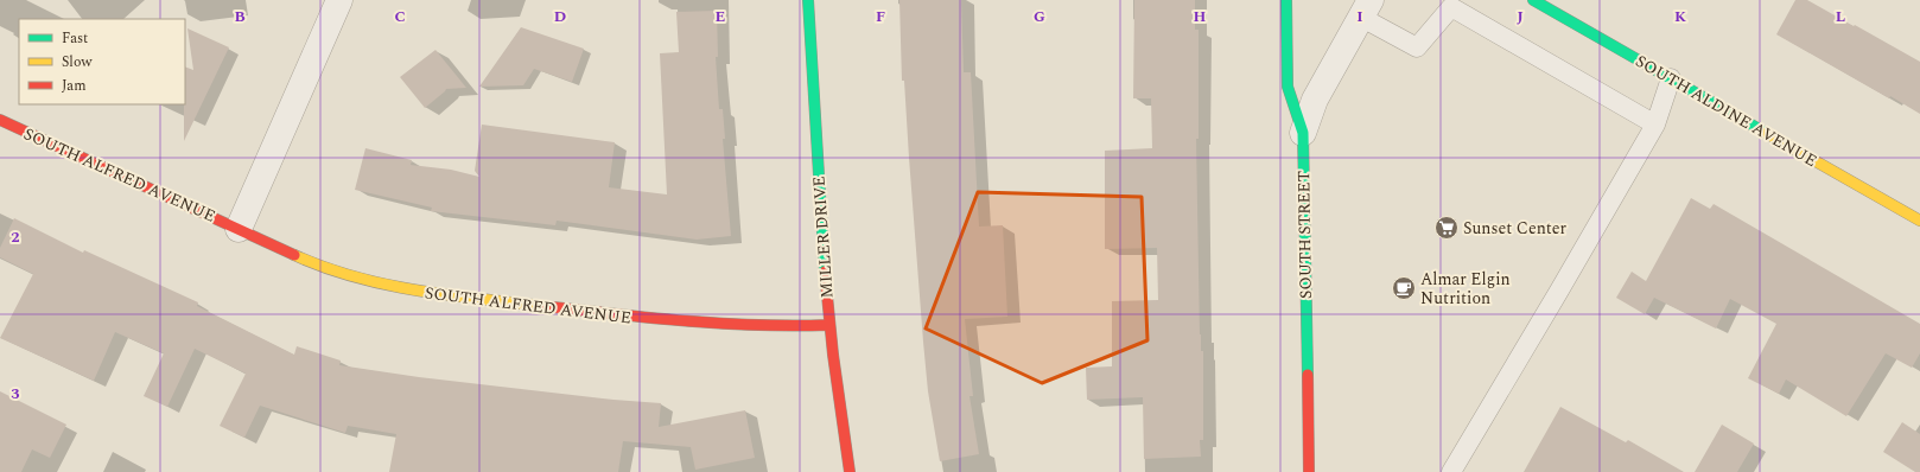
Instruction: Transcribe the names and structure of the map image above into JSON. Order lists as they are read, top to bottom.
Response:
{
  "streets": {
    "street": [
      "SOUTH ALDINE AVENUE",
      "SOUTH ALFRED AVENUE",
      "SOUTH STREET",
      "MILLER DRIVE"
    ]
  },
  "crossings": [
    ["SOUTH ALFRED AVENUE", "MILLER DRIVE"]
  ],
  "places": {
    "supermarket": ["Sunset Center"],
    "cafe": ["Almar Elgin Nutrition"]
  },
  "legend": ["Fast", "Slow", "Jam"],
  "grid": {
    "columns": [
      "B",
      "C",
      "D",
      "E",
      "F",
      "G",
      "H",
      "I",
      "J",
      "K",
      "L"
    ],
    "rows": ["2", "3"]
  }
}
